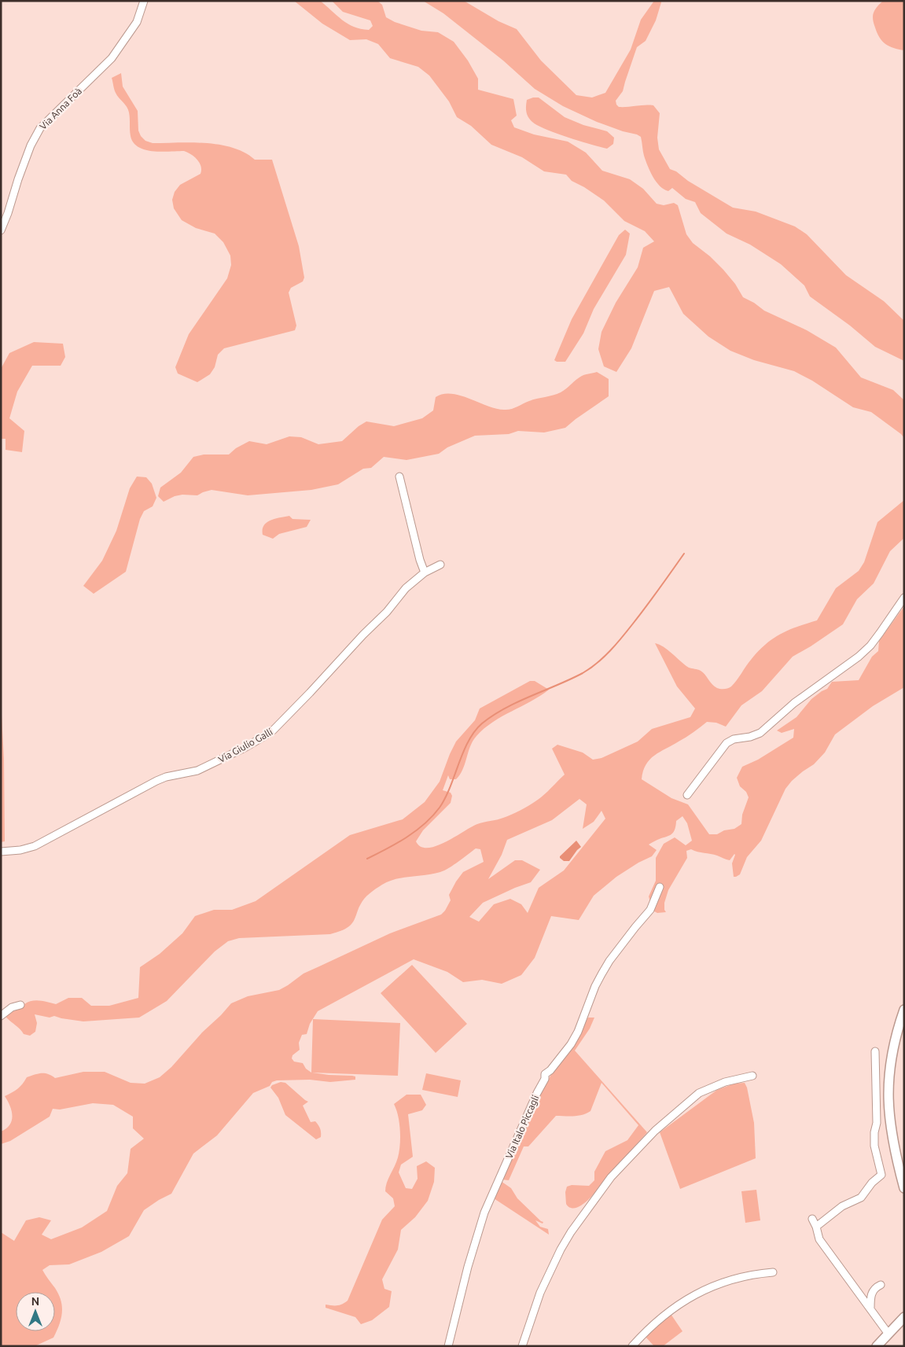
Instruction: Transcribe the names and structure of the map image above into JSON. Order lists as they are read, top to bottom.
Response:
{
  "streets": {
    "street": ["Via Anna Foà", "Via Giulio Galli", "Via Italo Piccagli"]
  },
  "north": "top"
}
